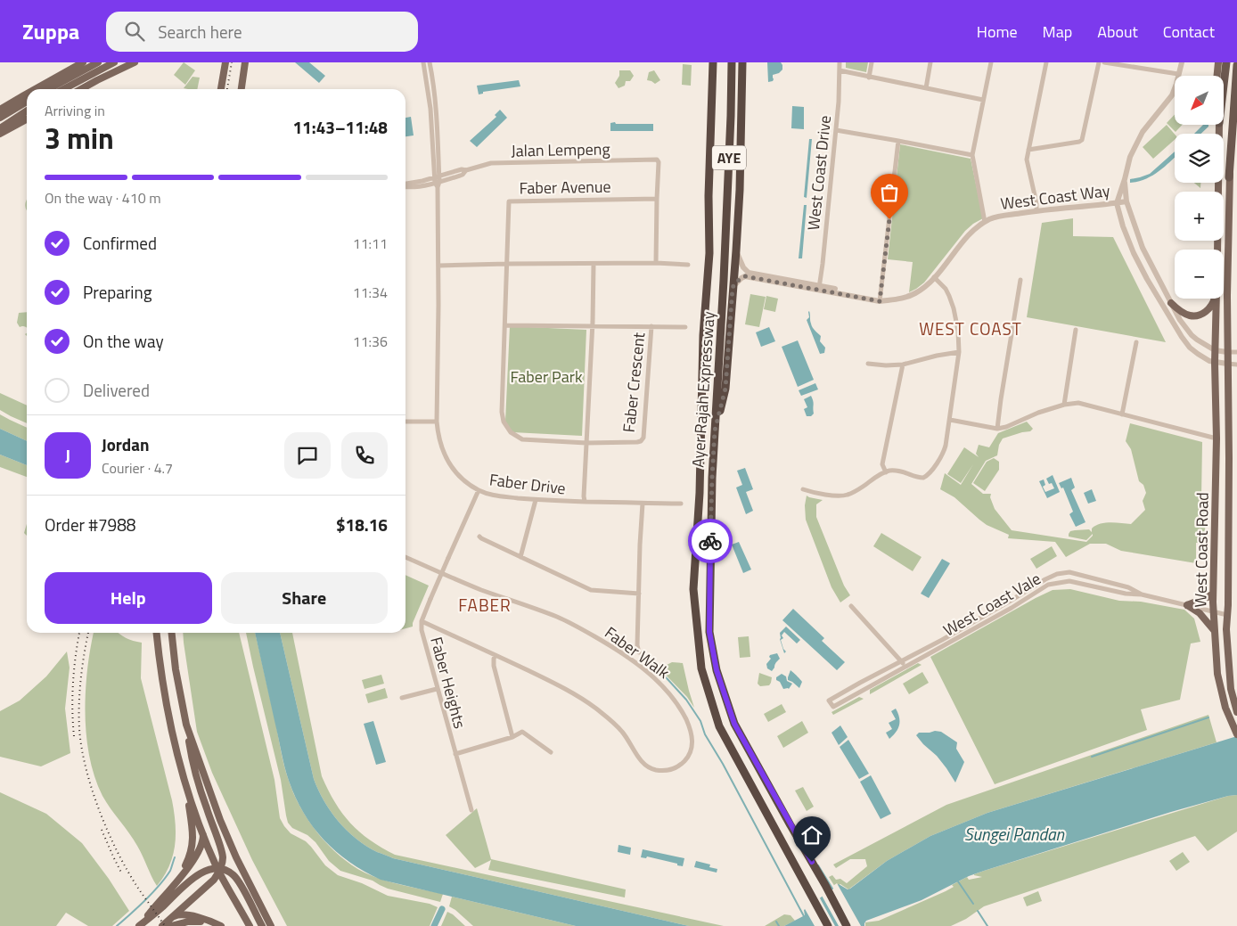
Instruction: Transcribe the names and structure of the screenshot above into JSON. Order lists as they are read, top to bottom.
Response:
{
  "streets": {
    "highway": ["AYE", "Ayer Rajah Expressway"],
    "main road": ["West Coast Road"],
    "street": [
      "Jalan Lempeng",
      "West Coast Drive",
      "Faber Avenue",
      "West Coast Way",
      "Faber Crescent",
      "Faber Drive",
      "West Coast Vale",
      "Faber Walk",
      "Faber Heights"
    ]
  },
  "crossings": [
    ["Jalan Lempeng", "Faber Avenue"],
    ["Jalan Lempeng", "Faber Drive"],
    ["West Coast Drive", "West Coast Way"],
    ["Faber Drive", "Faber Heights"],
    ["West Coast Road", "West Coast Vale"],
    ["Faber Walk", "Faber Heights"]
  ],
  "districts": ["WEST COAST", "FABER"],
  "water": ["Sungei Pandan"],
  "parks": ["Faber Park"],
  "north": "bottom left",
  "page": {
    "header": "Zuppa",
    "search": "Search here",
    "nav": [
      "Home",
      "Map",
      "About",
      "Contact"
    ],
    "map_buttons": ["+", "−"],
    "heading": ["3 min", "Arriving in", "11:43–11:48"],
    "panel": [
      "Jordan",
      "Courier · 4.7",
      "Order #7988",
      "$18.16"
    ],
    "bar": "On the way · 410 m",
    "list": [
      ["Confirmed", "11:11"],
      ["Preparing", "11:34"],
      ["On the way", "11:36"],
      "Delivered"
    ],
    "round": "J",
    "buttons": ["Help", "Share"]
  }
}
